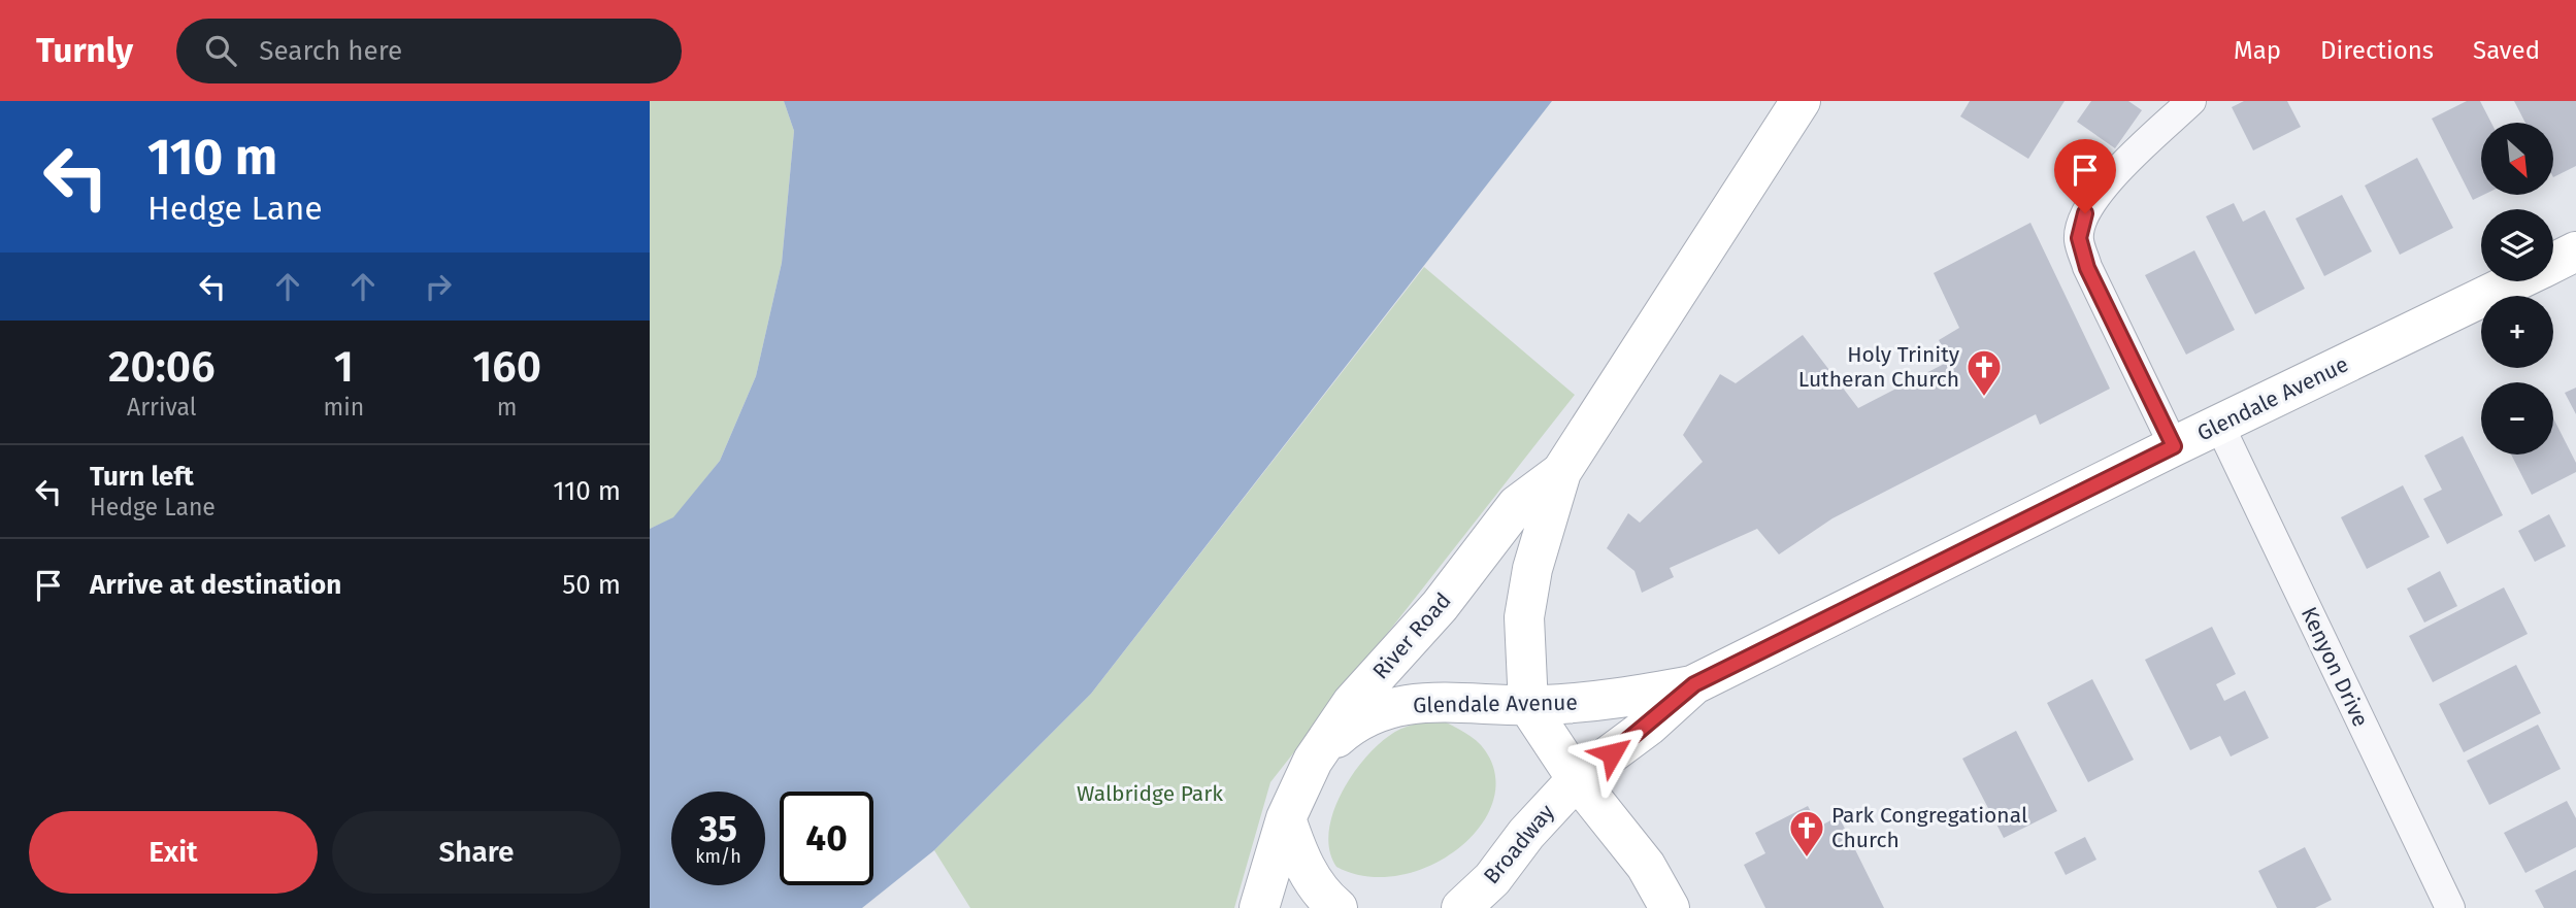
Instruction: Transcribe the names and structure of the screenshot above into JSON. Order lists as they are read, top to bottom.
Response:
{
  "streets": {
    "street": [
      "Glendale Avenue",
      "River Road",
      "Kenyon Drive",
      "Broadway"
    ]
  },
  "crossings": [
    ["Glendale Avenue", "River Road"],
    ["Glendale Avenue", "Kenyon Drive"],
    ["Glendale Avenue", "Broadway"]
  ],
  "parks": ["Walbridge Park"],
  "places": {
    "church": ["Holy Trinity Lutheran Church", "Park Congregational Church"]
  },
  "north": "bottom right",
  "page": {
    "header": "Turnly",
    "search": "Search here",
    "nav": ["Map", "Directions", "Saved"],
    "turn": ["110 m", "Hedge Lane"],
    "map_buttons": ["+", "−"],
    "eta": [
      "20:06",
      "Arrival",
      "1",
      "min",
      "160",
      "m"
    ],
    "list": [
      {
        "name": "Turn left",
        "note": "Hedge Lane",
        "value": "110 m"
      },
      {
        "name": "Arrive at destination",
        "value": "50 m"
      }
    ],
    "speed": "35 km/h",
    "limit": "40",
    "buttons": ["Exit", "Share"]
  }
}
